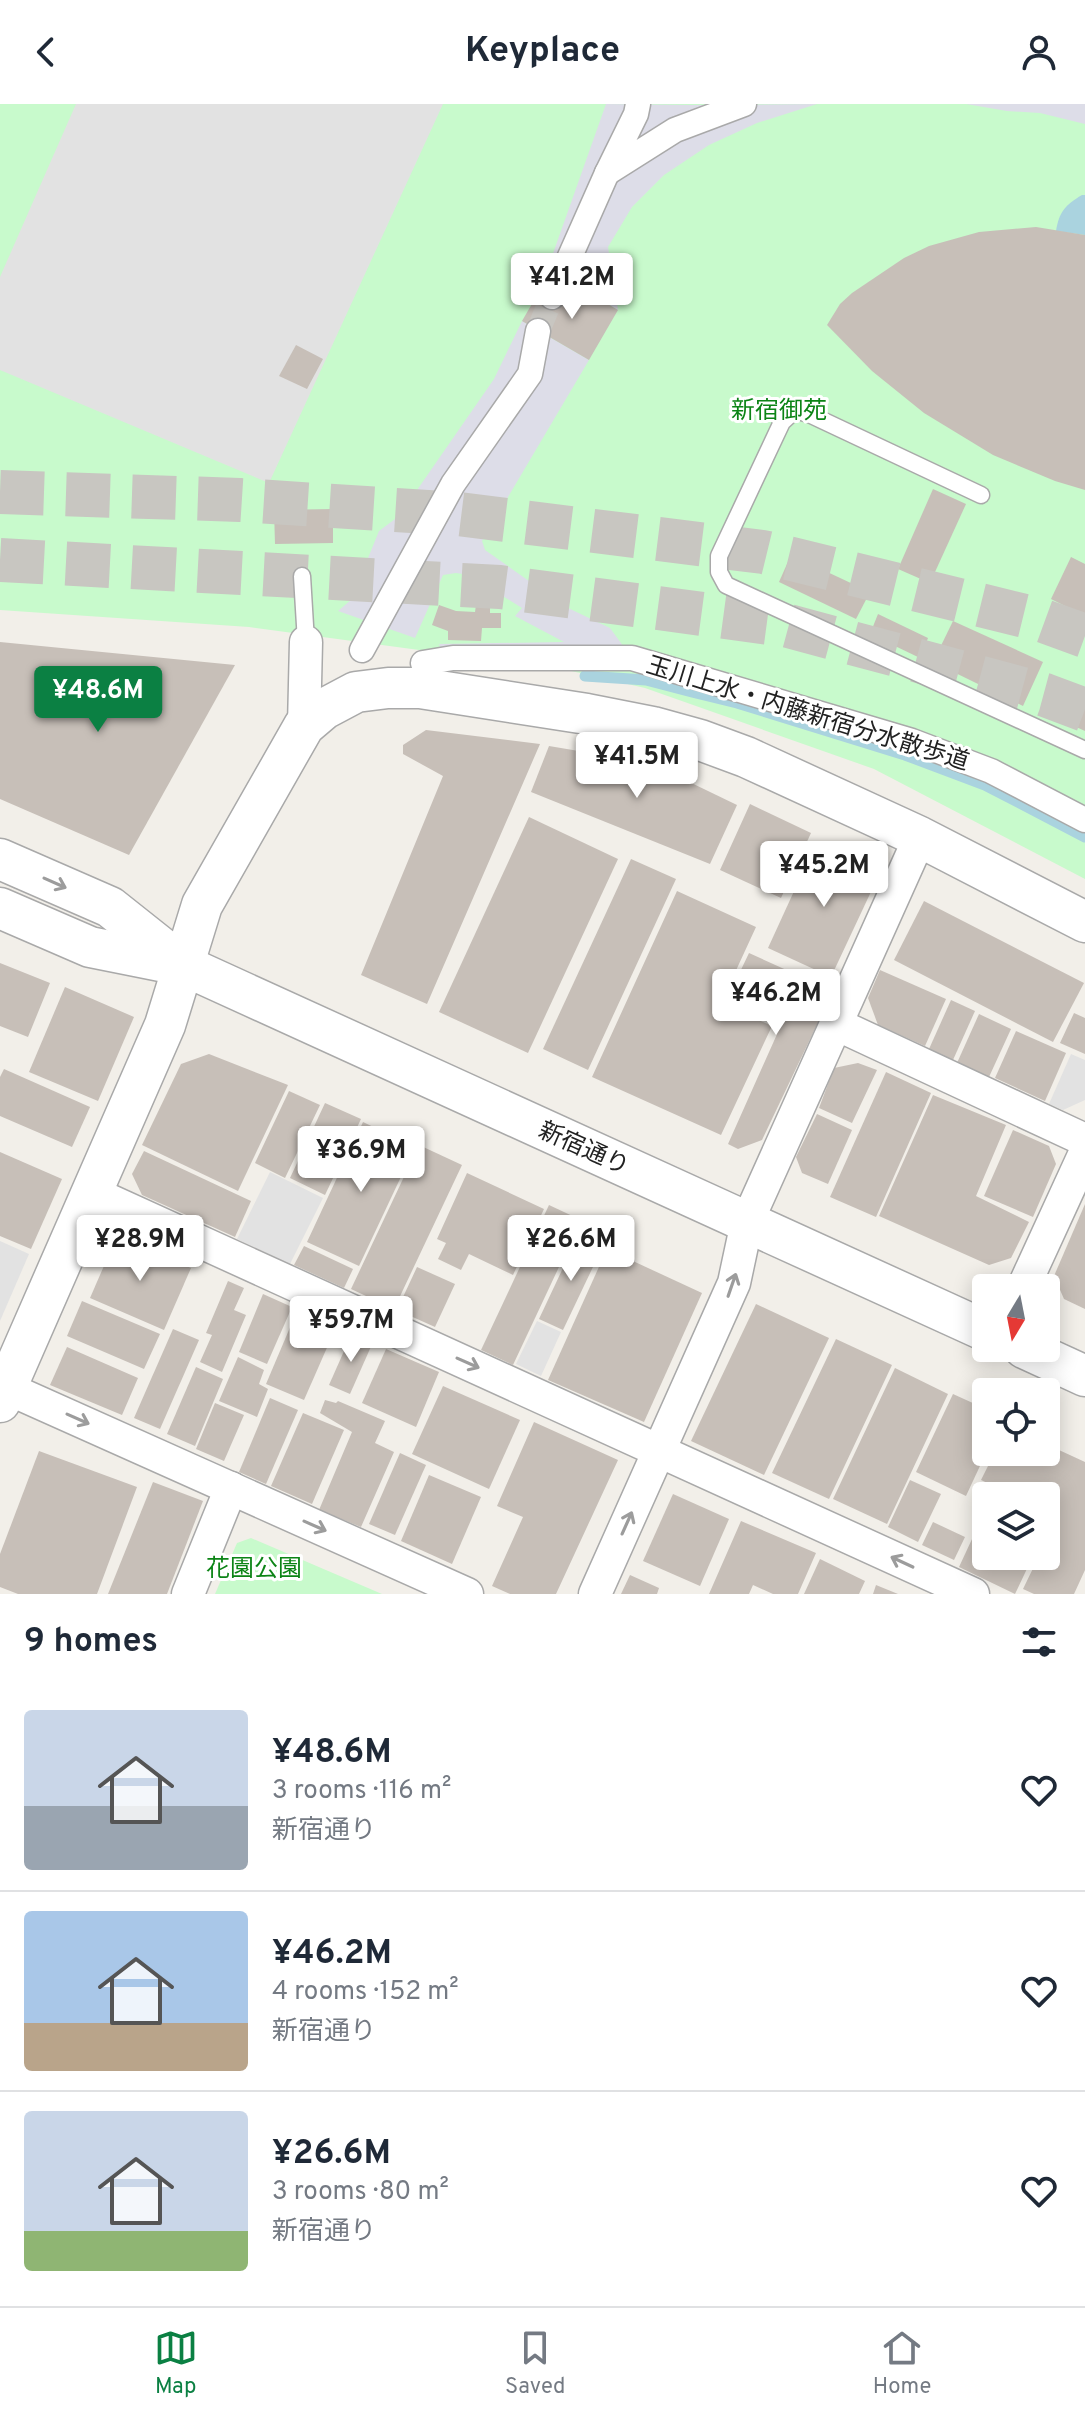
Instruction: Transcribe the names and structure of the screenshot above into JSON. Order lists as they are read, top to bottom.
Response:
{
  "streets": {
    "street": ["玉川上水・内藤新宿分水散歩道", "新宿通り"]
  },
  "parks": ["新宿御苑", "花園公園"],
  "north": "bottom",
  "page": {
    "header": "Keyplace",
    "price": [
      "¥41.2M",
      "¥48.6M",
      "¥41.5M",
      "¥45.2M",
      "¥46.2M",
      "¥36.9M",
      "¥28.9M",
      "¥26.6M",
      "¥59.7M"
    ],
    "heading": "9 homes",
    "list": [
      {
        "name": "¥48.6M",
        "note": "3 rooms · 116 m² · 新宿通り"
      },
      {
        "name": "¥46.2M",
        "note": "4 rooms · 152 m² · 新宿通り"
      },
      {
        "name": "¥26.6M",
        "note": "3 rooms · 80 m² · 新宿通り"
      }
    ],
    "tabs": ["Map", "Saved", "Home"]
  }
}
